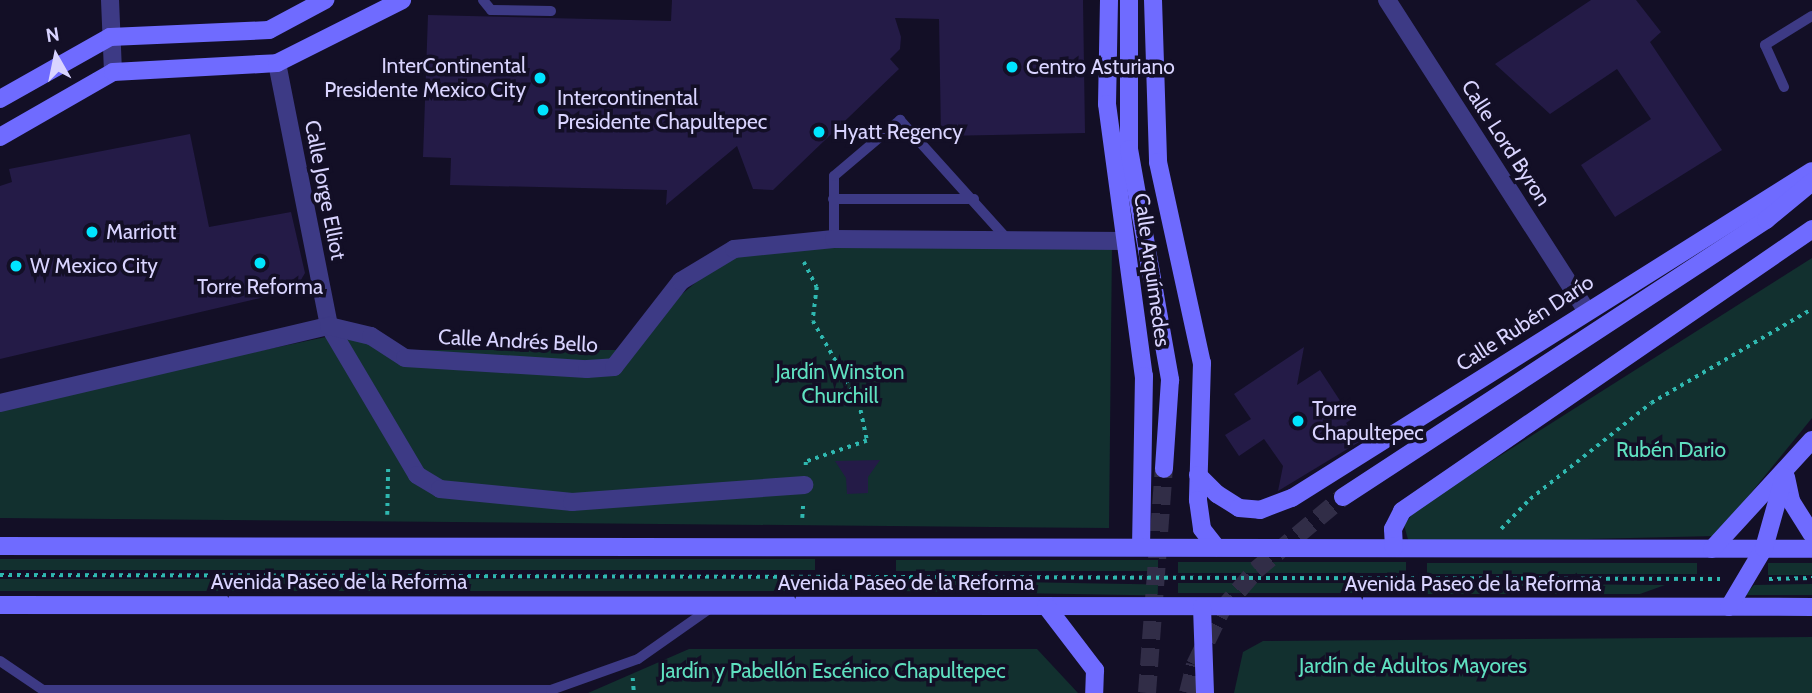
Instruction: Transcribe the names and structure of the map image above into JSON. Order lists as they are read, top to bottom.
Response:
{
  "streets": {
    "main road": ["Calle Arquímedes", "Calle Rubén Darío", "Avenida Paseo de la Reforma"],
    "street": ["Calle Lord Byron", "Calle Jorge Elliot", "Calle Andrés Bello"]
  },
  "crossings": [
    ["Calle Lord Byron", "Calle Rubén Darío"],
    ["Calle Jorge Elliot", "Calle Andrés Bello"],
    ["Calle Arquímedes", "Calle Rubén Darío"],
    ["Calle Arquímedes", "Calle Andrés Bello"],
    ["Calle Arquímedes", "Avenida Paseo de la Reforma"]
  ],
  "parks": [
    "Jardín Winston Churchill",
    "Rubén Dario",
    "Jardín de Adultos Mayores",
    "Jardín y Pabellón Escénico Chapultepec"
  ],
  "places": [
    "Centro Asturiano",
    "InterContinental Presidente Mexico City",
    "Intercontinental Presidente Chapultepec",
    "Hyatt Regency",
    "Marriott",
    "Torre Reforma",
    "W Mexico City",
    "Torre Chapultepec"
  ],
  "north": "top"
}
